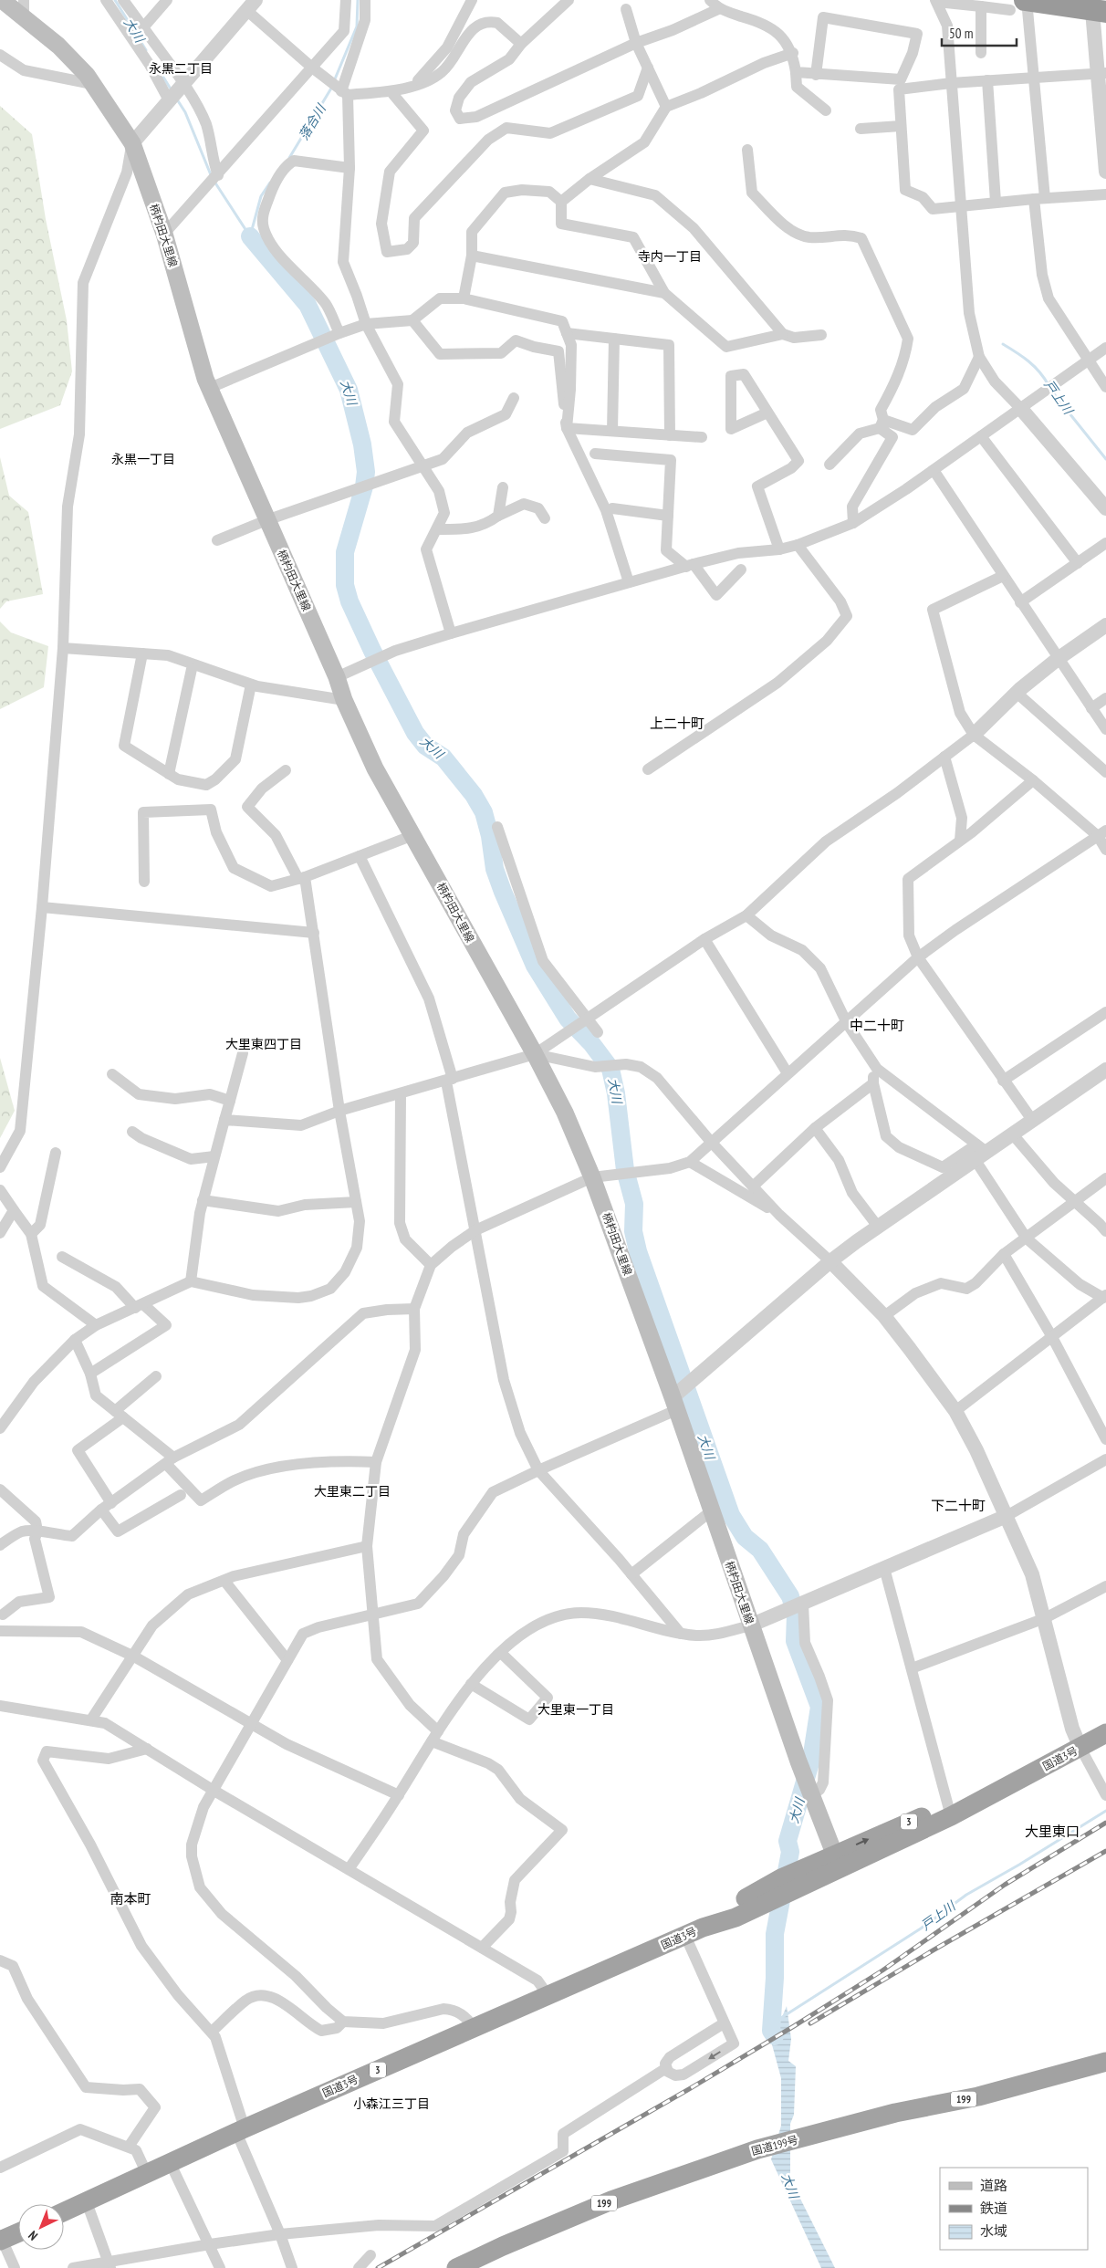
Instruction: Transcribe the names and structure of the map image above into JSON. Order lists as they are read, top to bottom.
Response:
{
  "streets": {
    "highway": [
      "国道3号",
      "3",
      "199",
      "国道199号"
    ],
    "main road": ["柄杓田大里線"]
  },
  "crossings": [
    ["柄杓田大里線", "国道3号"]
  ],
  "districts": [
    "永黒二丁目",
    "寺内一丁目",
    "永黒一丁目",
    "上二十町",
    "中二十町",
    "大里東四丁目",
    "大里東二丁目",
    "下二十町",
    "大里東一丁目",
    "大里東口",
    "南本町",
    "小森江三丁目"
  ],
  "water": ["大川", "落合川", "戸上川"],
  "legend": ["道路", "鉄道", "水域"],
  "scale_bar": "50 m",
  "north": "bottom left"
}
